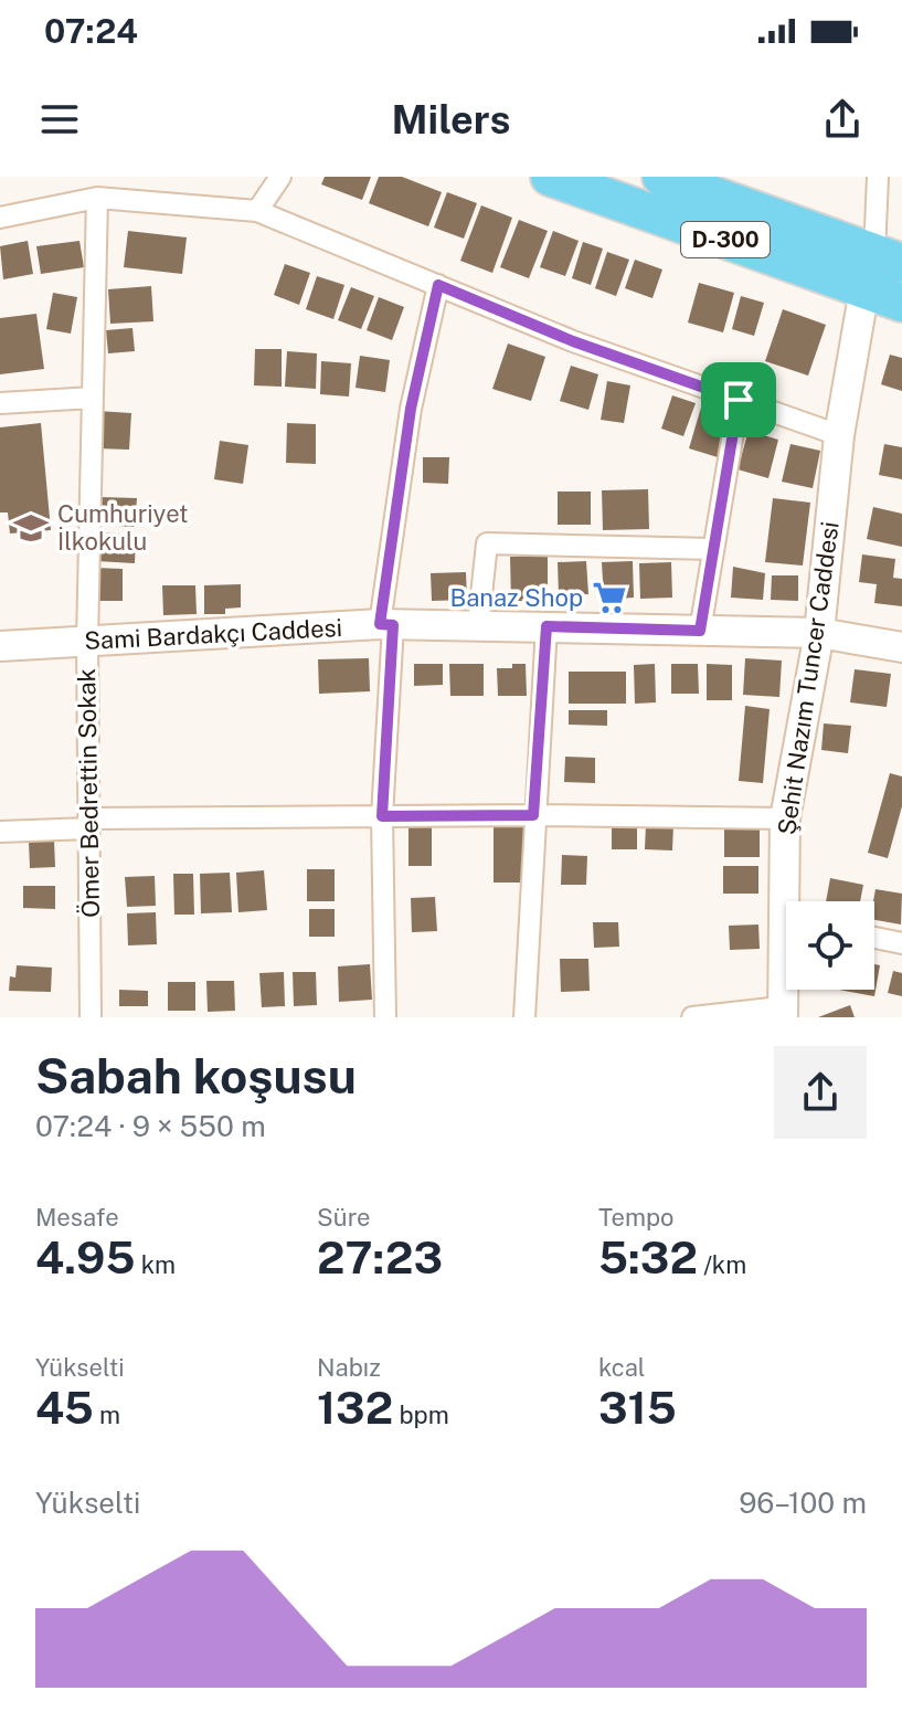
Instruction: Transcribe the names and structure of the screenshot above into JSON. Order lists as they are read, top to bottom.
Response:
{
  "streets": {
    "highway": ["D-300"],
    "street": ["Sami Bardakçı Caddesi", "Şehit Nazım Tuncer Caddesi", "Ömer Bedrettin Sokak"]
  },
  "crossings": [
    ["D-300", "Şehit Nazım Tuncer Caddesi"],
    ["Sami Bardakçı Caddesi", "Şehit Nazım Tuncer Caddesi"],
    ["Sami Bardakçı Caddesi", "Ömer Bedrettin Sokak"]
  ],
  "places": {
    "school or university": ["Cumhuriyet İlkokulu"],
    "supermarket": ["Banaz Shop"]
  },
  "page": {
    "status": "07:24",
    "header": "Milers",
    "heading": ["Sabah koşusu", "07:24 · 9 × 550 m"],
    "stats": [
      ["Mesafe", "4.95 km"],
      ["Süre", "27:23"],
      ["Tempo", "5:32 /km"],
      ["Yükselti", "45 m"],
      ["Nabız", "132 bpm"],
      ["kcal", "315"]
    ],
    "chart": ["Yükselti", "96–100 m"]
  }
}
